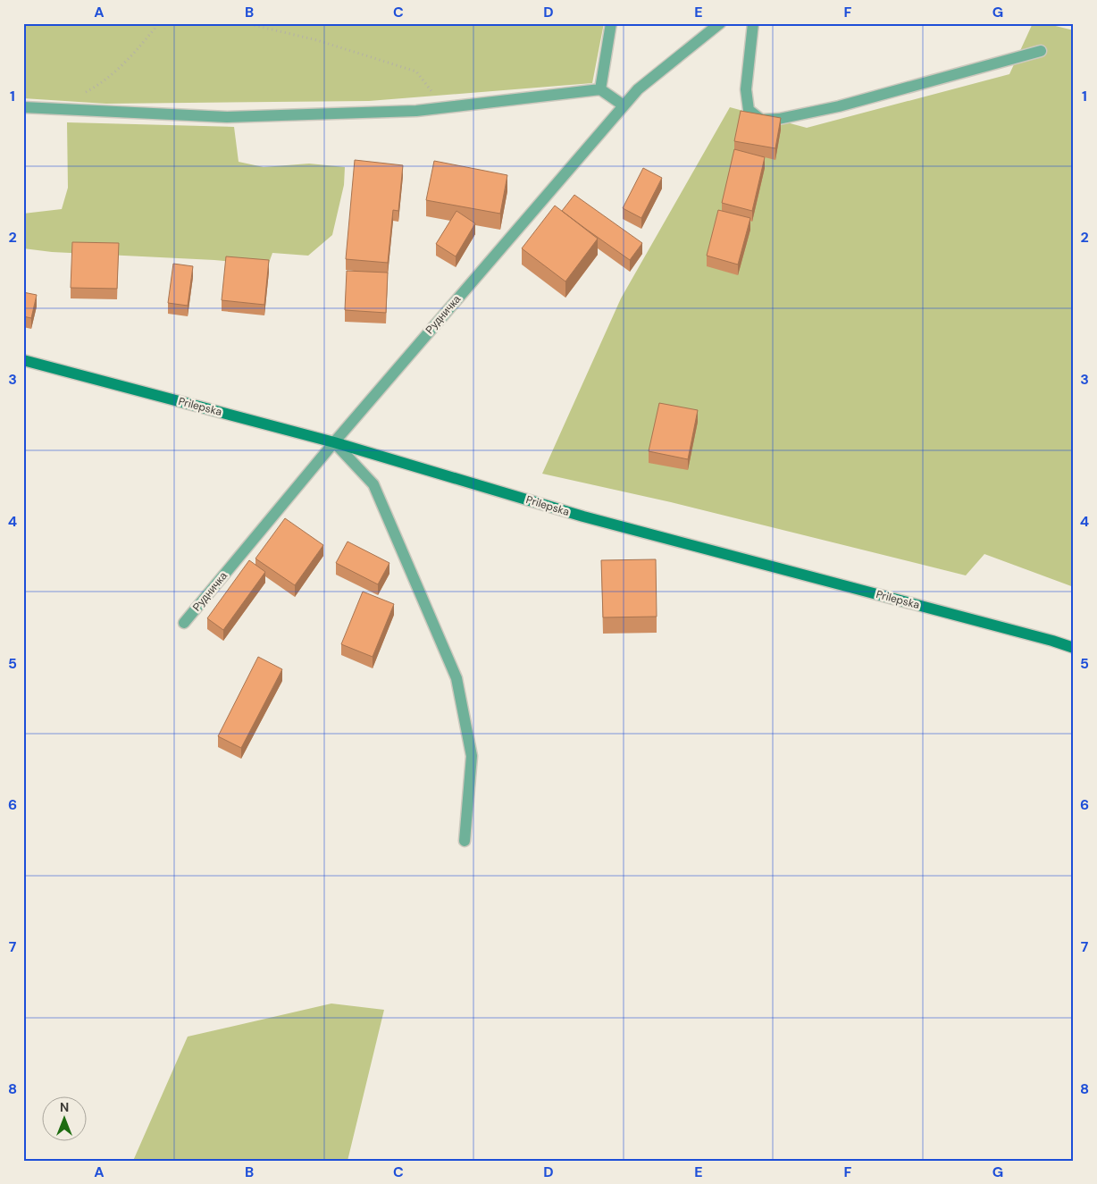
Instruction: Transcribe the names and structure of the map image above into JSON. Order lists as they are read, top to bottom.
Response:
{
  "streets": {
    "main road": ["Prilepska"],
    "street": ["Рудничка"]
  },
  "crossings": [
    ["Рудничка", "Prilepska"]
  ],
  "north": "top",
  "grid": {
    "columns": [
      "A",
      "B",
      "C",
      "D",
      "E",
      "F",
      "G"
    ],
    "rows": [
      "1",
      "2",
      "3",
      "4",
      "5",
      "6",
      "7",
      "8"
    ]
  }
}
